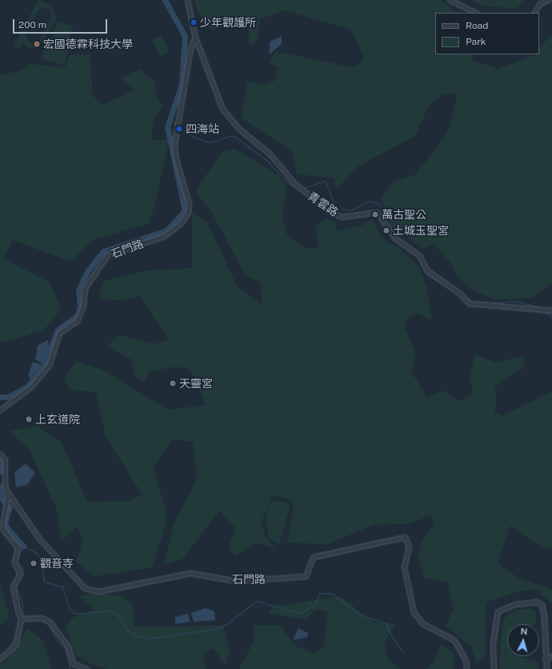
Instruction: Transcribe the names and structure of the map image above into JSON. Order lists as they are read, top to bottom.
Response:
{
  "streets": {
    "street": ["青雲路", "石門路"]
  },
  "crossings": [
    ["青雲路", "石門路"]
  ],
  "places": [
    "少年觀護所",
    "宏國德霖科技大學",
    "四海站",
    "萬古聖公",
    "土城玉聖宮",
    "天靈宮",
    "上玄道院",
    "觀音寺"
  ],
  "legend": ["Road", "Park"],
  "scale_bar": "200 m",
  "north": "top"
}
